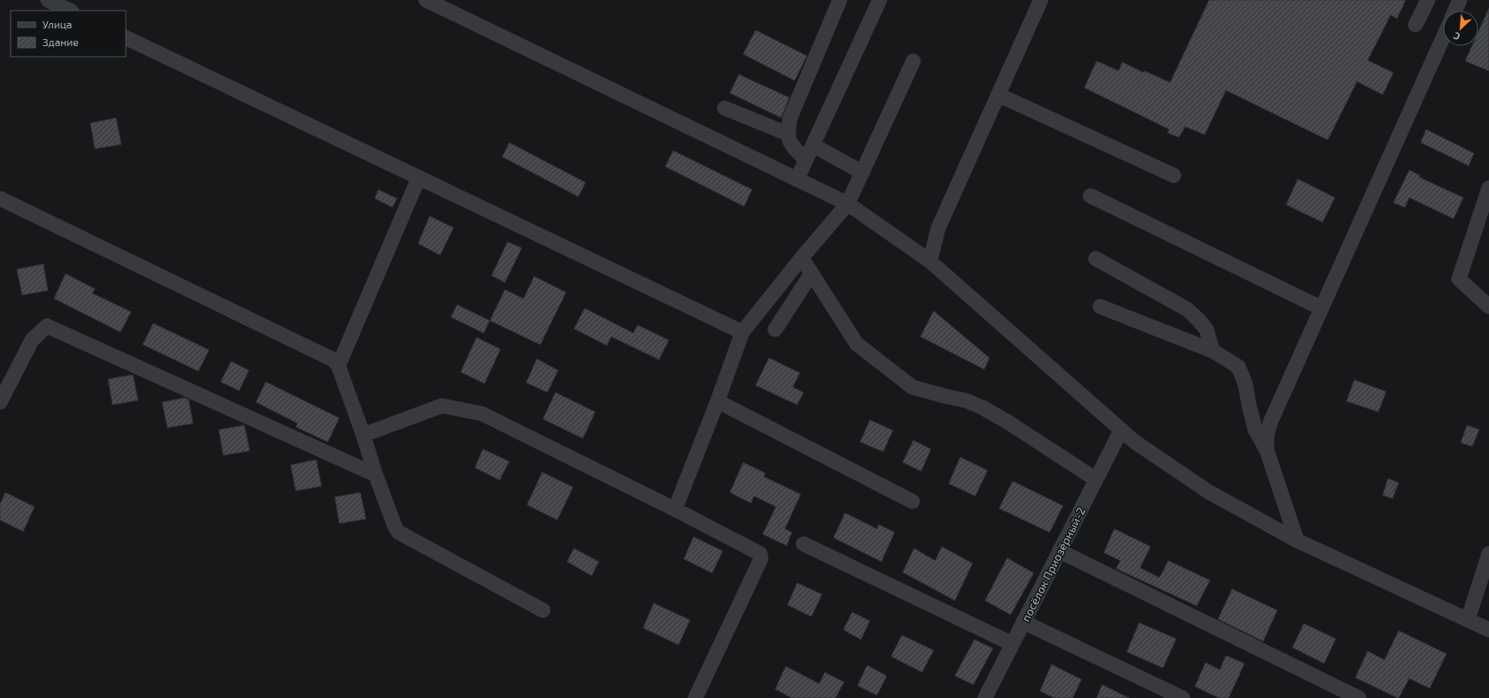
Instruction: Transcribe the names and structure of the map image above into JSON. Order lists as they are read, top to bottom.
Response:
{
  "streets": {
    "street": ["посёлок Приозёрный-2"]
  },
  "legend": ["Улица", "Здание"],
  "north": "bottom left"
}
